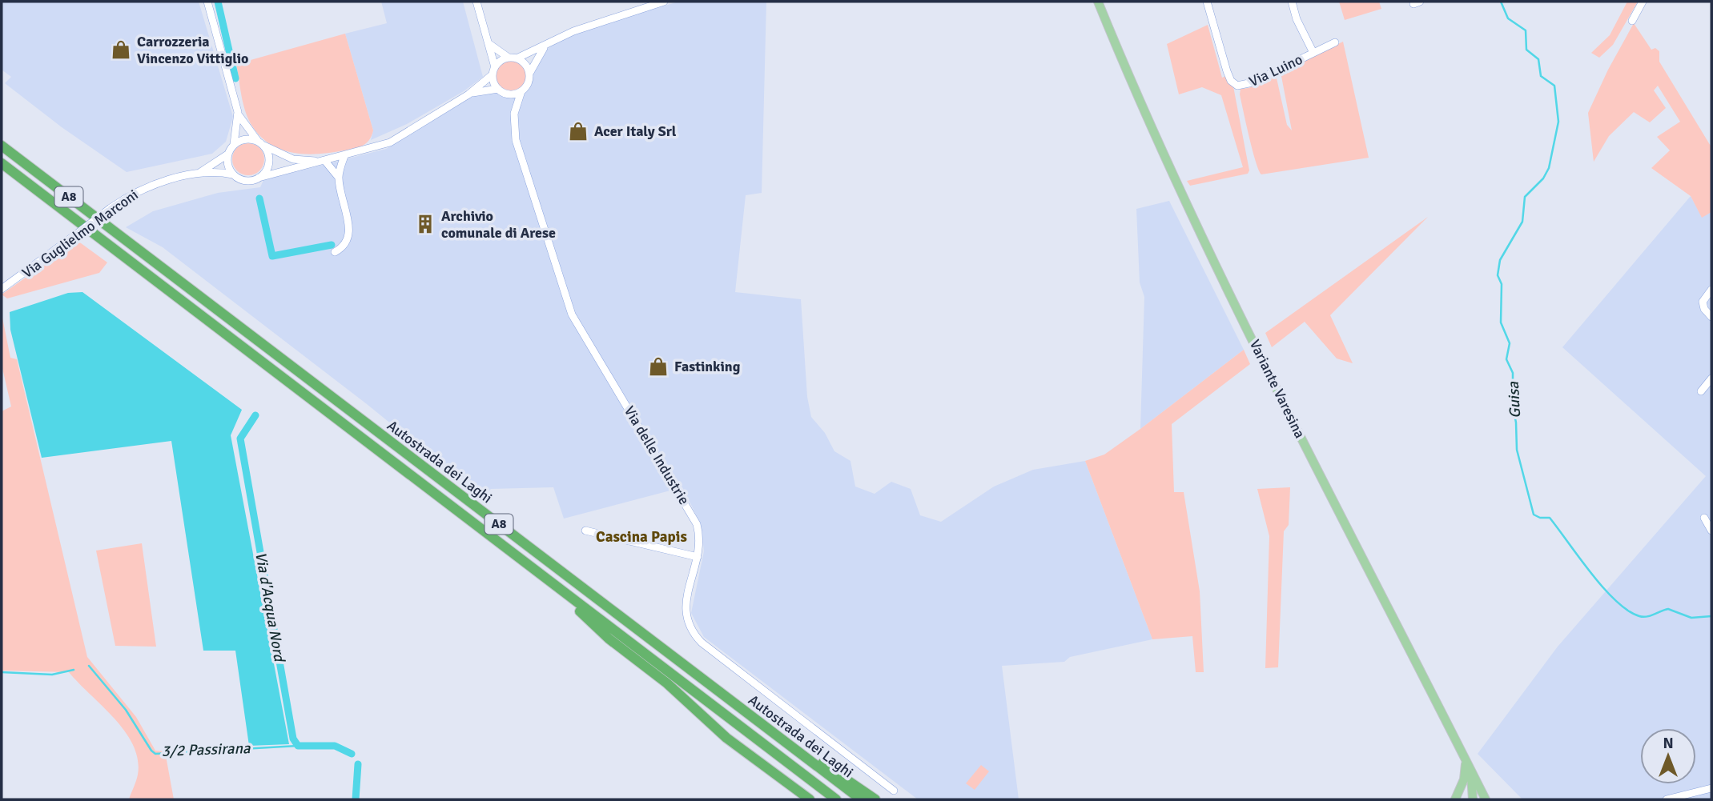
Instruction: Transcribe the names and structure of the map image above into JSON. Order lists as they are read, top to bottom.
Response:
{
  "streets": {
    "highway": ["A8", "Autostrada dei Laghi"],
    "main road": ["Variante Varesina"],
    "street": ["Via Luino", "Via Guglielmo Marconi", "Via delle Industrie"]
  },
  "districts": ["Cascina Papis"],
  "water": ["Guisa", "Via d'Acqua Nord", "3/2 Passirana"],
  "places": {
    "shop": ["Carrozzeria Vincenzo Vittiglio", "Acer Italy Srl", "Fastinking"],
    "building": ["Archivio comunale di Arese"]
  },
  "north": "top"
}
